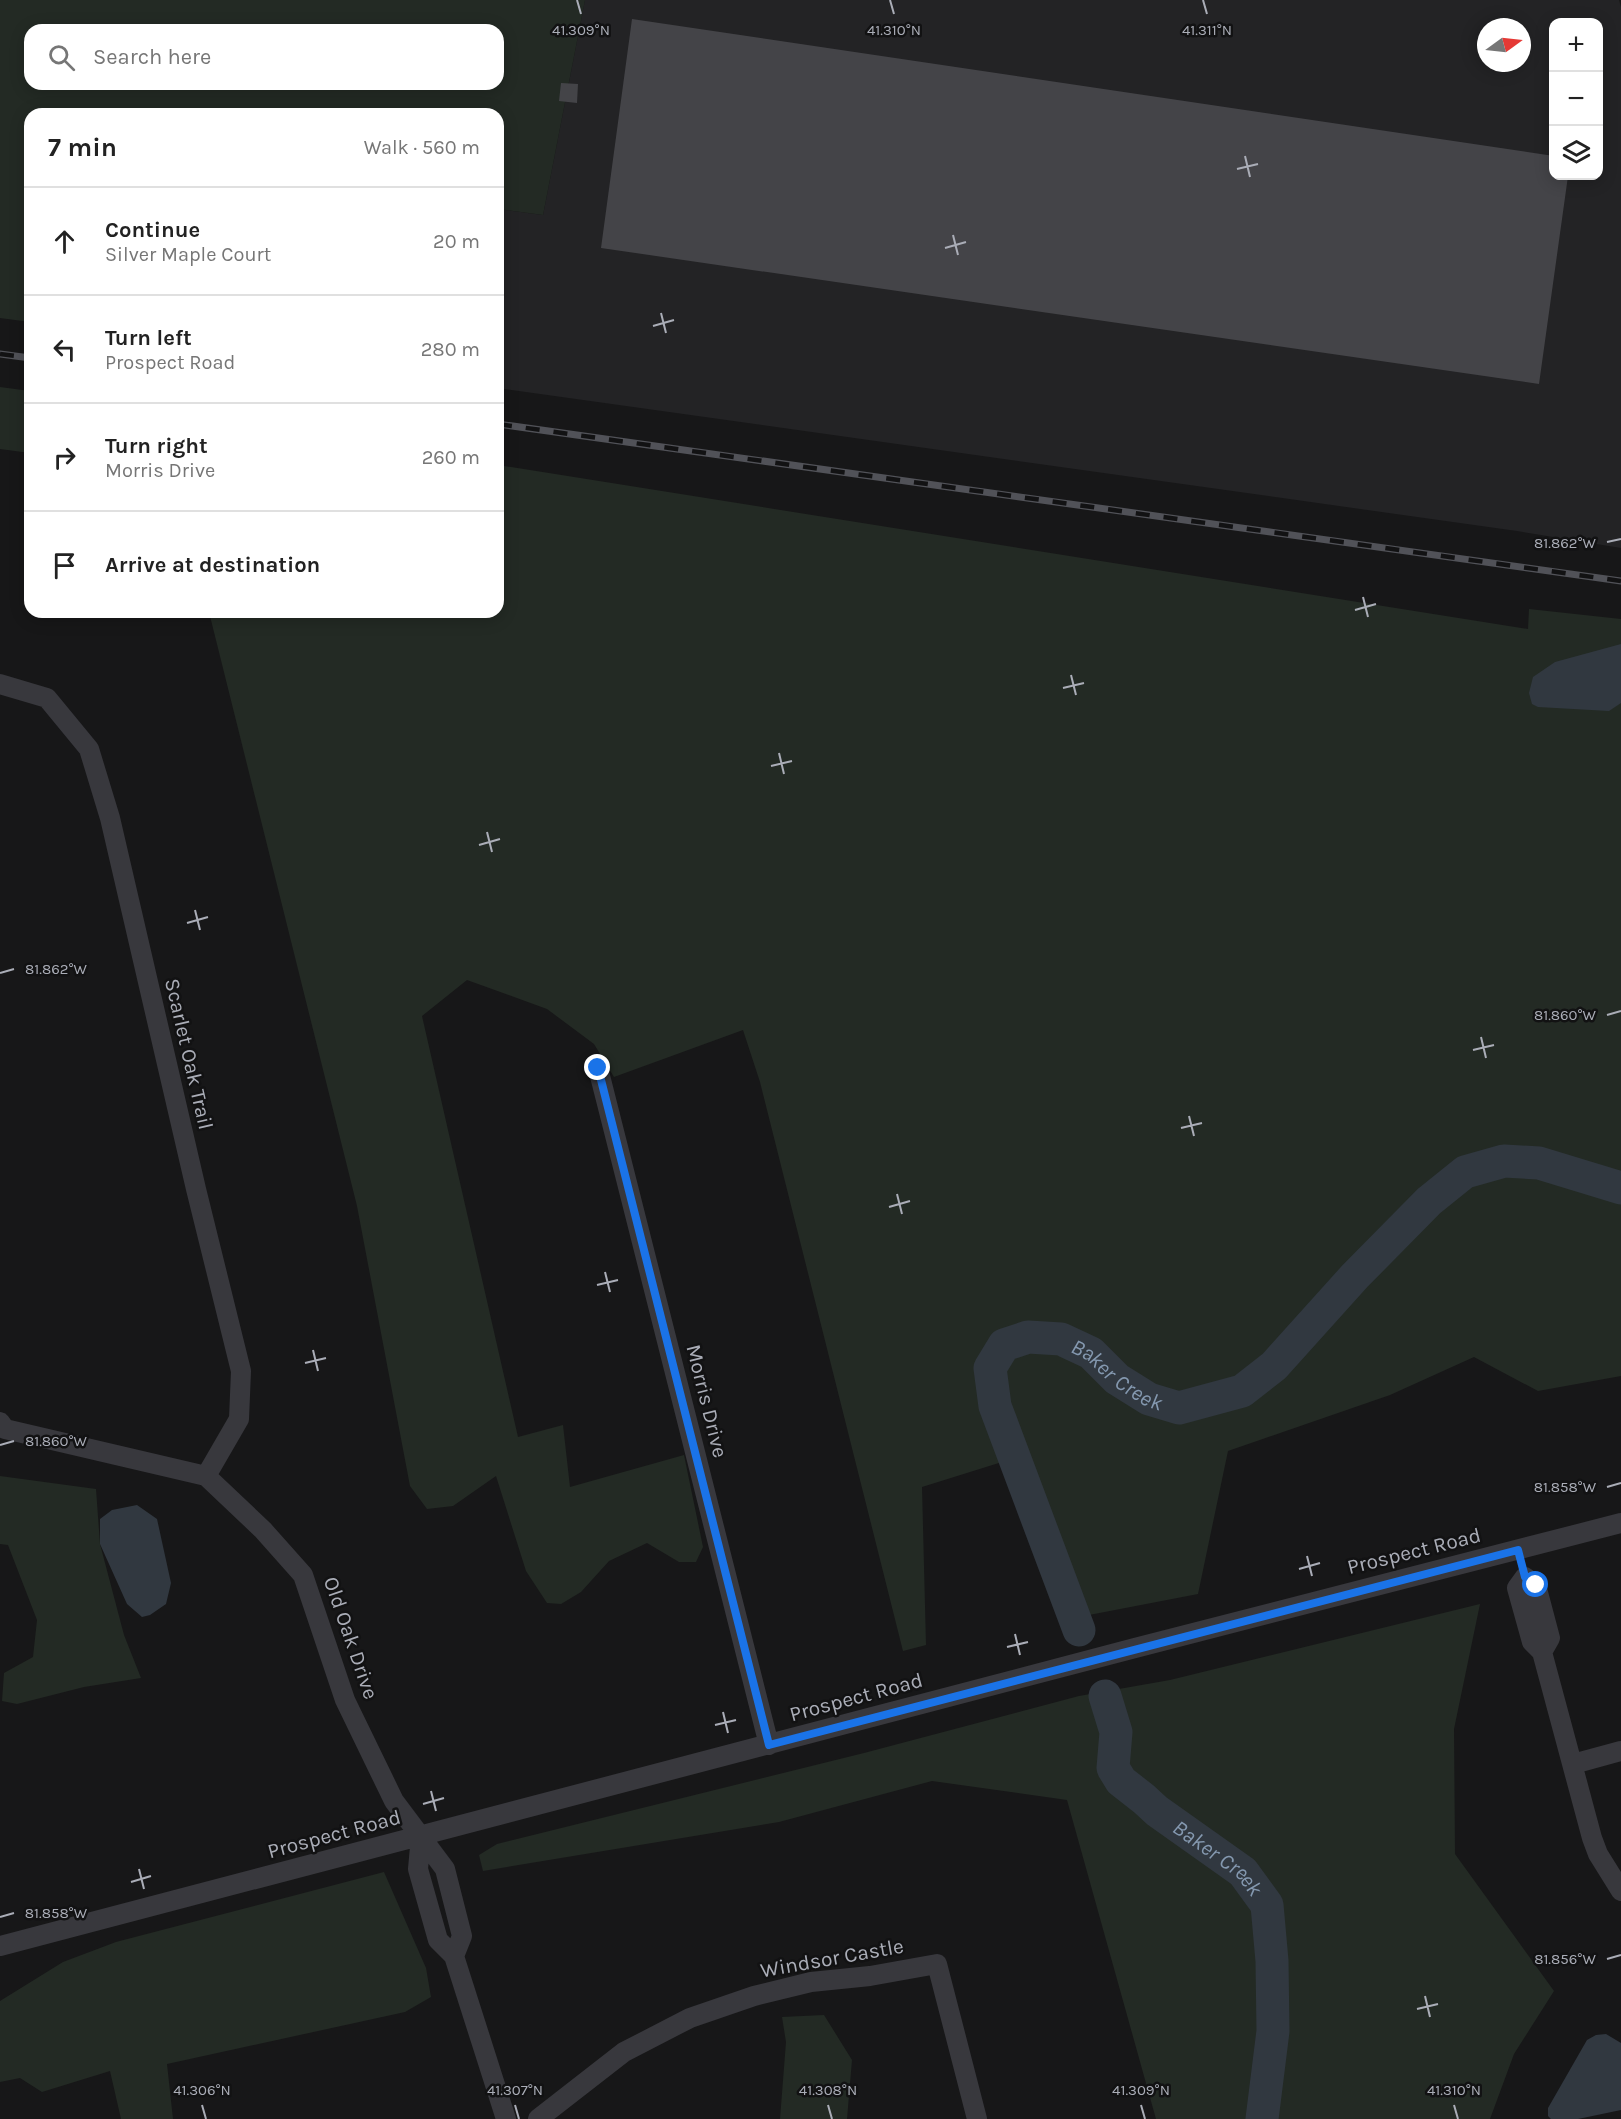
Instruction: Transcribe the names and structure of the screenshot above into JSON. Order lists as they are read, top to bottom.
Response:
{
  "streets": {
    "street": [
      "Scarlet Oak Trail",
      "Morris Drive",
      "Prospect Road",
      "Old Oak Drive",
      "Windsor Castle"
    ]
  },
  "crossings": [
    ["Scarlet Oak Trail", "Old Oak Drive"],
    ["Morris Drive", "Prospect Road"],
    ["Prospect Road", "Old Oak Drive"]
  ],
  "water": ["Baker Creek"],
  "north": "right",
  "page": {
    "map_buttons": ["+", "−"],
    "search": "Search here",
    "heading": ["7 min", "Walk · 560 m"],
    "list": [
      ["Continue", "Silver Maple Court", "20 m"],
      ["Turn left", "Prospect Road", "280 m"],
      ["Turn right", "Morris Drive", "260 m"],
      "Arrive at destination"
    ]
  },
  "coordinates": [
    "41.309°N",
    "41.310°N",
    "41.311°N",
    "81.862°W",
    "81.860°W",
    "81.858°W",
    "81.856°W",
    "41.306°N",
    "41.307°N",
    "41.308°N"
  ]
}
